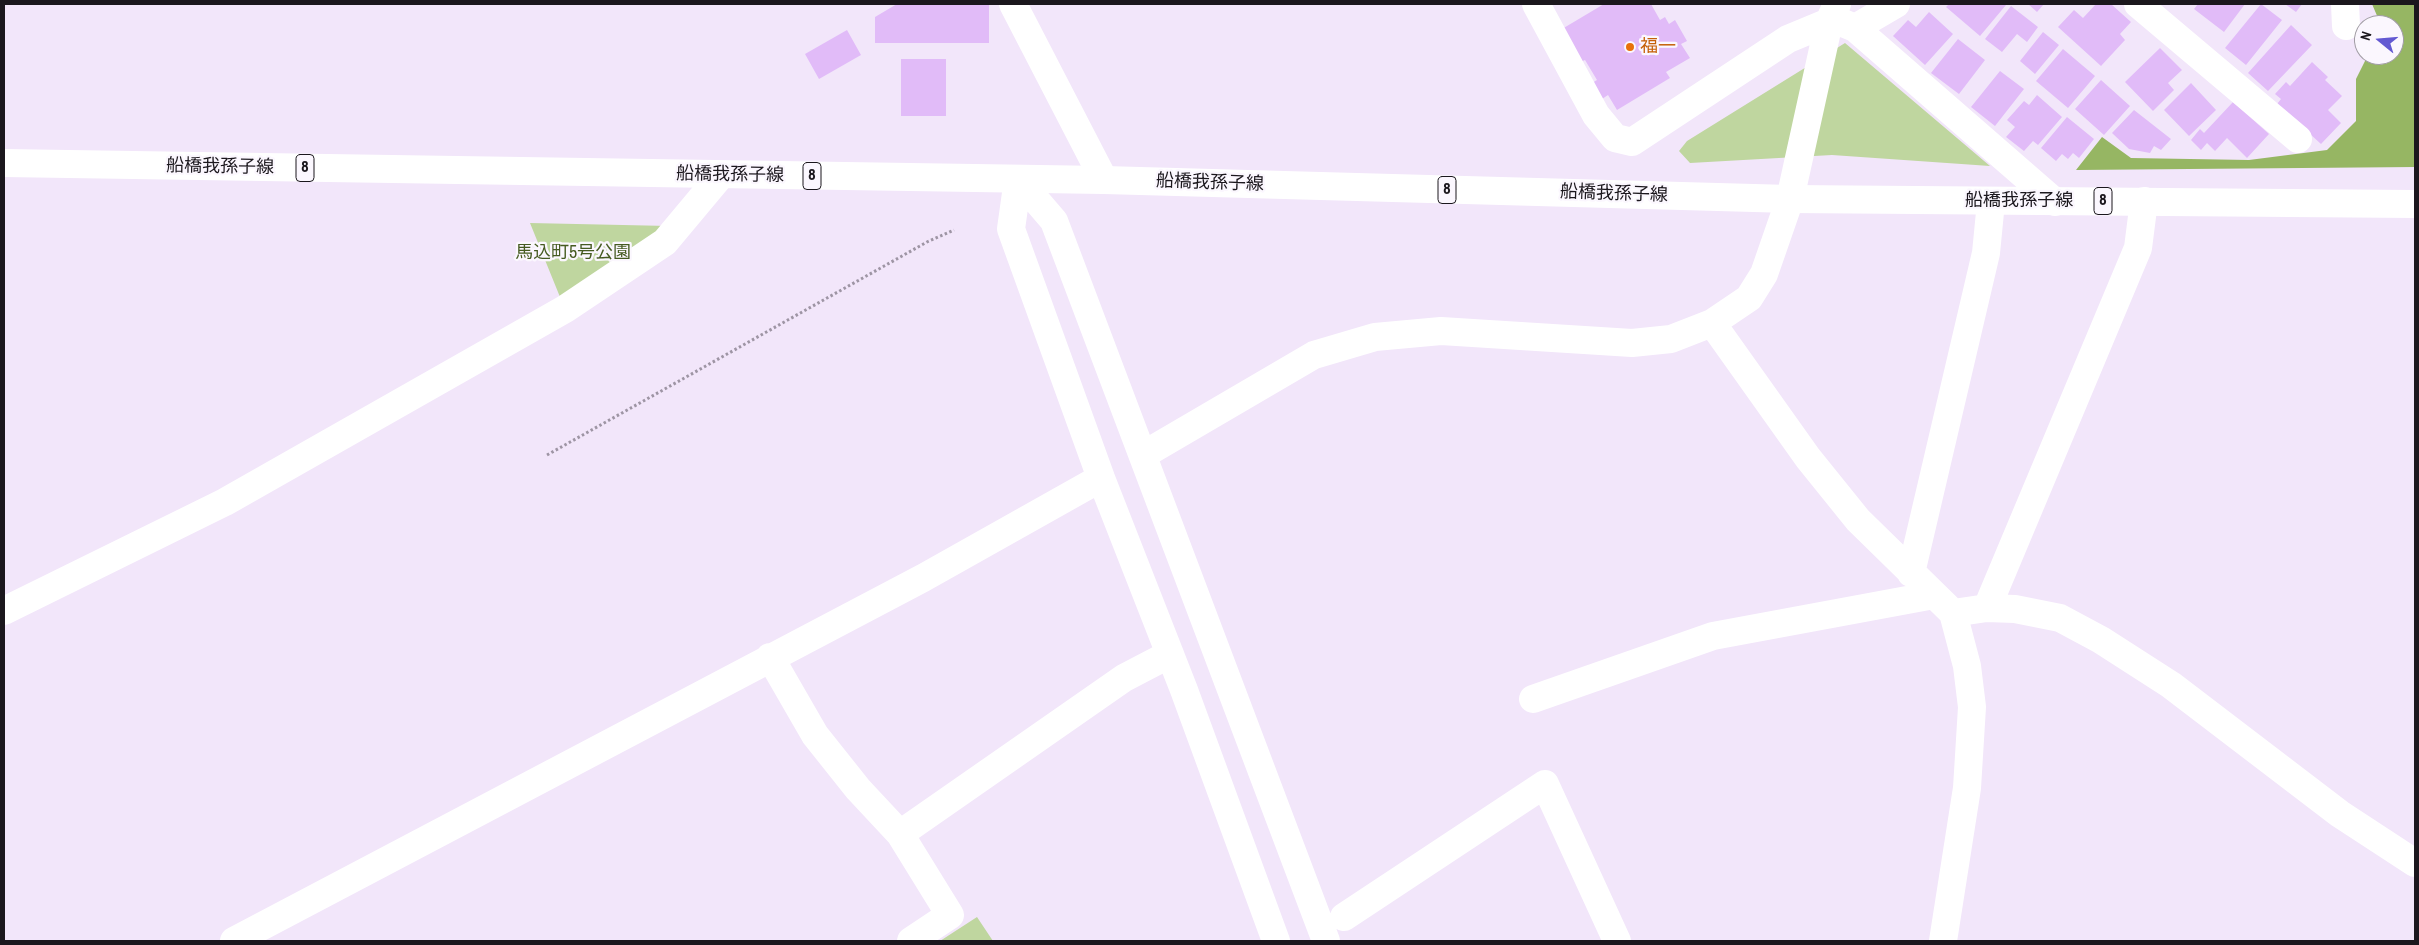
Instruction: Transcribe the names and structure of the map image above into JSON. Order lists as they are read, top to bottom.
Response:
{
  "streets": {
    "street": ["船橋我孫子線", "8"]
  },
  "parks": ["馬込町5号公園"],
  "places": ["福一"],
  "north": "left"
}
